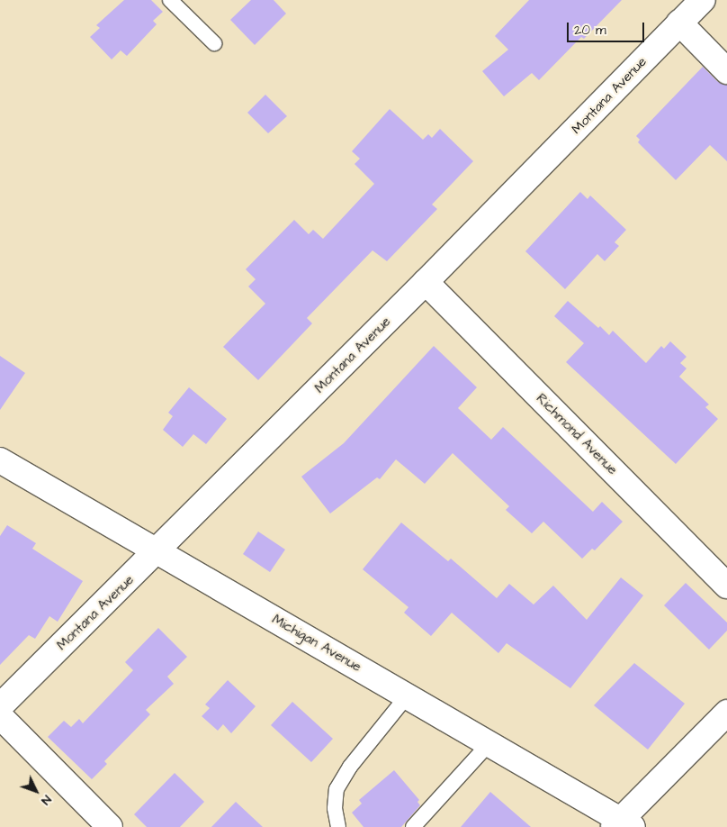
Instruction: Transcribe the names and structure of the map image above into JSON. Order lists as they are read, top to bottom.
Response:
{
  "streets": {
    "street": ["Montana Avenue", "Richmond Avenue", "Michigan Avenue"]
  },
  "crossings": [
    ["Montana Avenue", "Richmond Avenue"],
    ["Montana Avenue", "Michigan Avenue"]
  ],
  "scale_bar": "20 m",
  "north": "bottom right"
}
